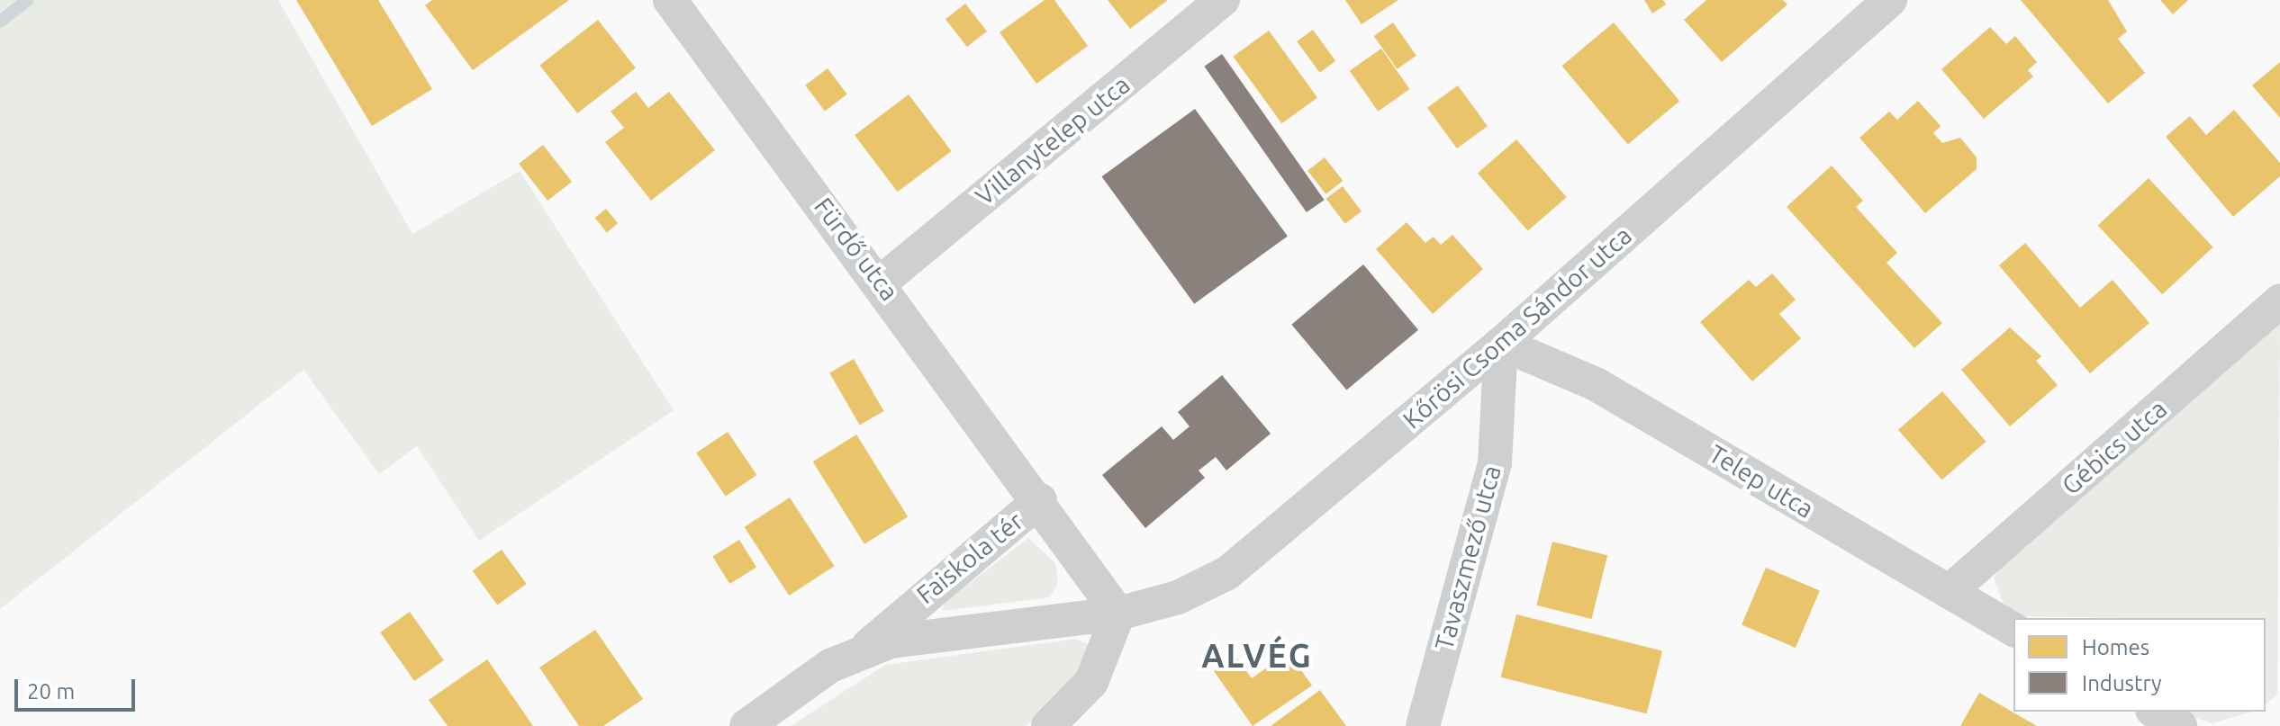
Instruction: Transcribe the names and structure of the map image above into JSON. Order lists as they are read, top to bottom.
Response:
{
  "streets": {
    "street": [
      "Villanytelep utca",
      "Fürdő utca",
      "Kőrösi Csoma Sándor utca",
      "Gébics utca",
      "Telep utca",
      "Faiskola tér",
      "Tavaszmező utca"
    ]
  },
  "crossings": [
    ["Villanytelep utca", "Fürdő utca"],
    ["Fürdő utca", "Faiskola tér"],
    ["Kőrösi Csoma Sándor utca", "Telep utca"],
    ["Kőrösi Csoma Sándor utca", "Faiskola tér"],
    ["Kőrösi Csoma Sándor utca", "Tavaszmező utca"],
    ["Gébics utca", "Telep utca"],
    ["Telep utca", "Tavaszmező utca"]
  ],
  "districts": ["ALVÉG"],
  "legend": ["Homes", "Industry"],
  "scale_bar": "20 m"
}
